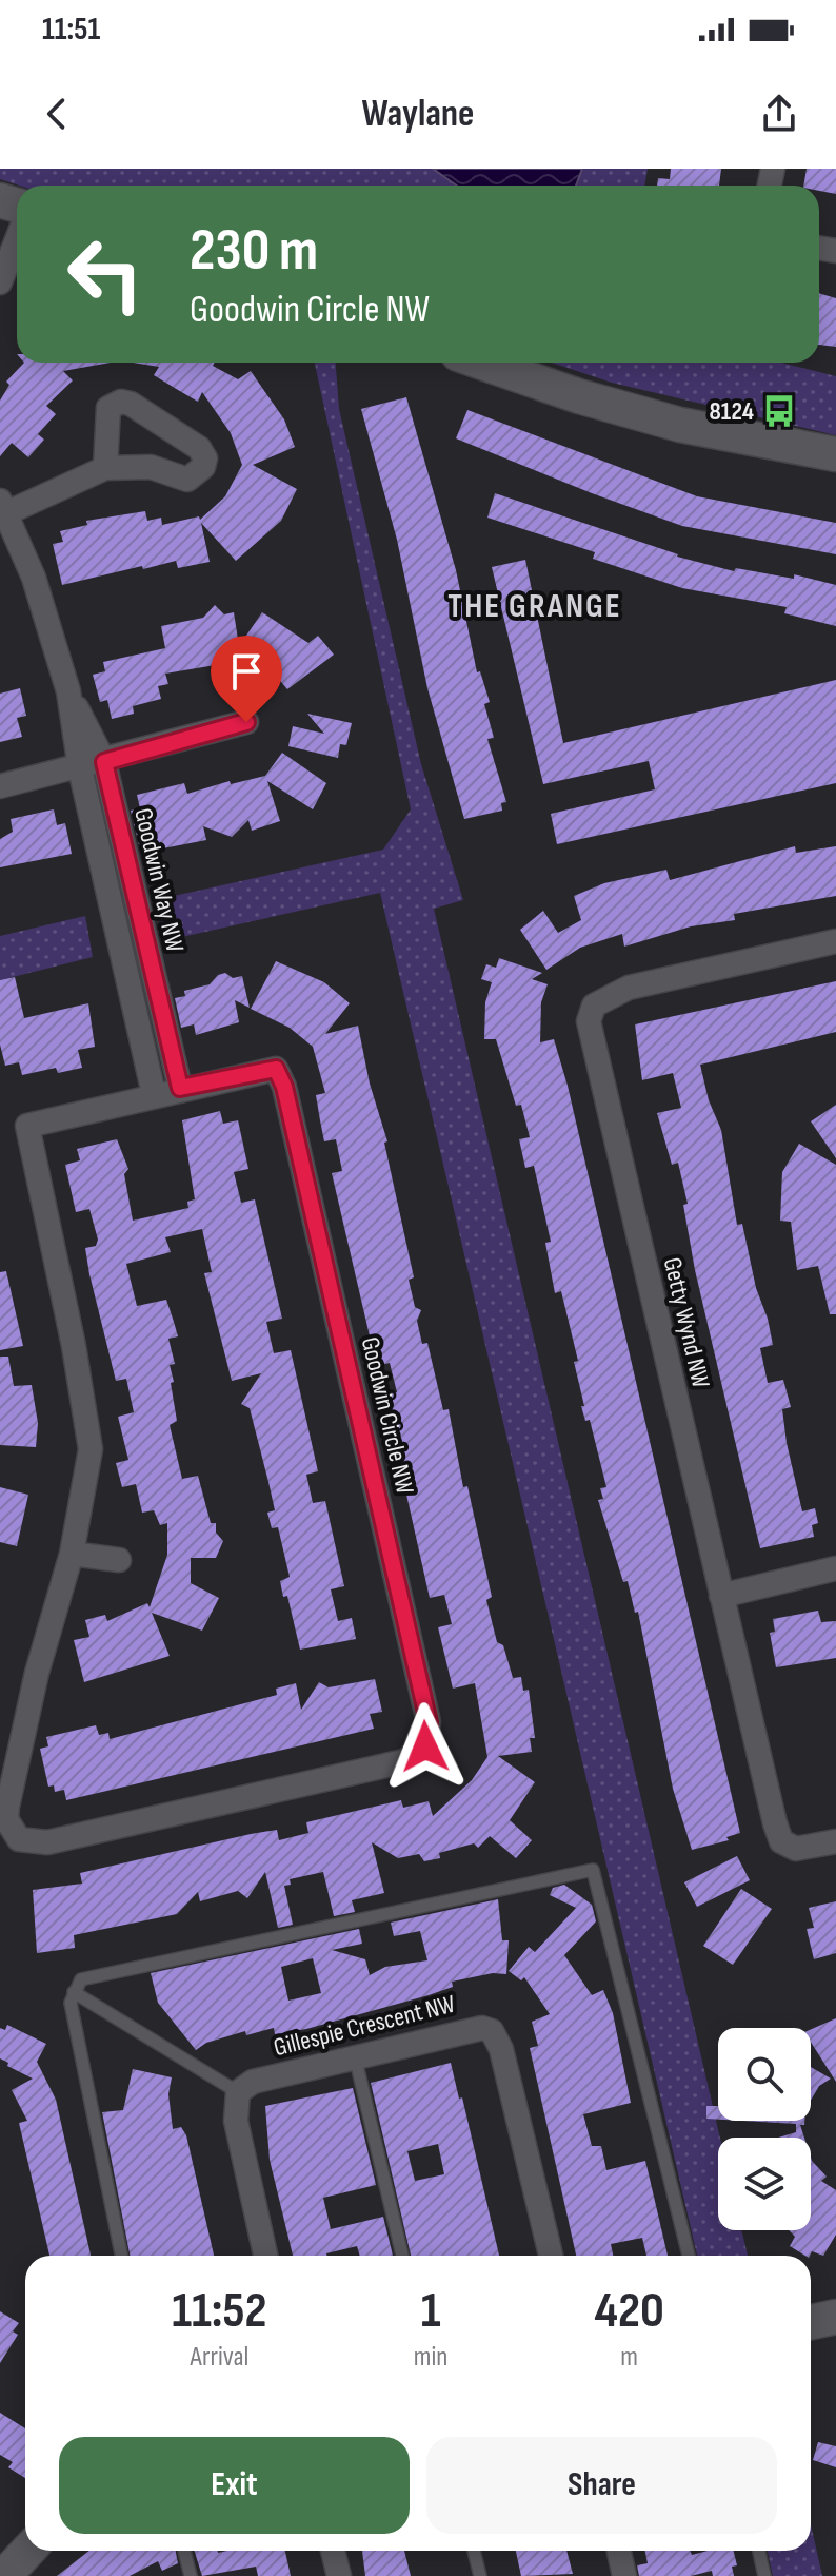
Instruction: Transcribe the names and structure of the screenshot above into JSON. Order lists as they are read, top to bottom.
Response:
{
  "streets": {
    "street": [
      "Goodwin Way NW",
      "Getty Wynd NW",
      "Goodwin Circle NW",
      "Gillespie Crescent NW"
    ]
  },
  "crossings": [
    ["Goodwin Way NW", "Goodwin Circle NW"]
  ],
  "districts": ["THE GRANGE"],
  "places": {
    "bus stop": ["8124"]
  },
  "page": {
    "status": "11:51",
    "header": "Waylane",
    "turn": ["230 m", "Goodwin Circle NW"],
    "eta": [
      "11:52",
      "Arrival",
      "1",
      "min",
      "420",
      "m"
    ],
    "buttons": ["Exit", "Share"]
  }
}
